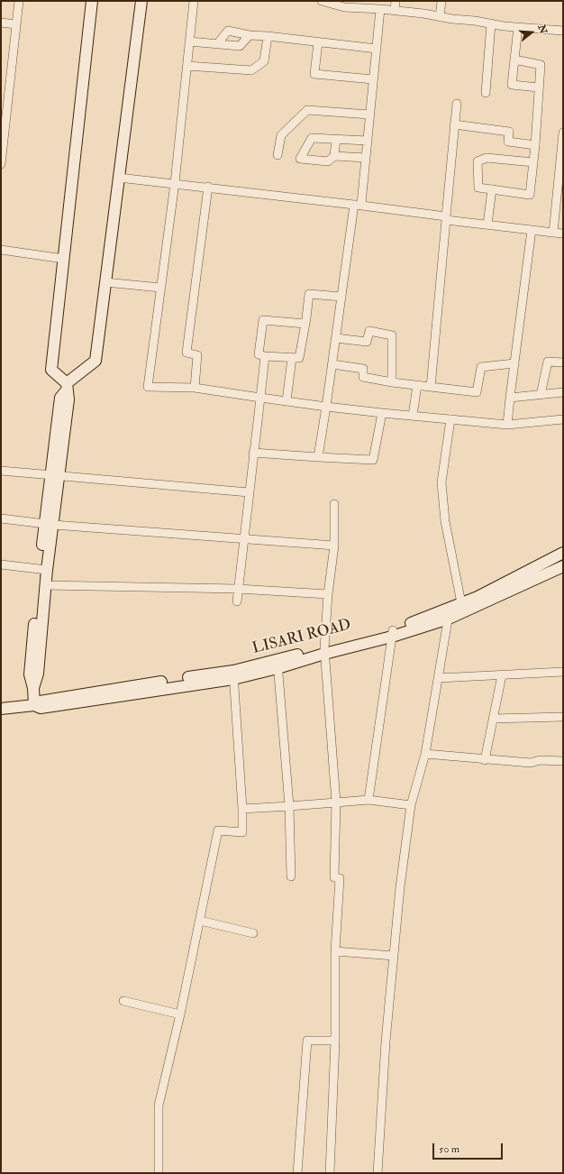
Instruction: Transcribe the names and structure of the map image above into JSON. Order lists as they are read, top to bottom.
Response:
{
  "streets": {
    "street": ["LISARI ROAD"]
  },
  "scale_bar": "50 m",
  "north": "right"
}
